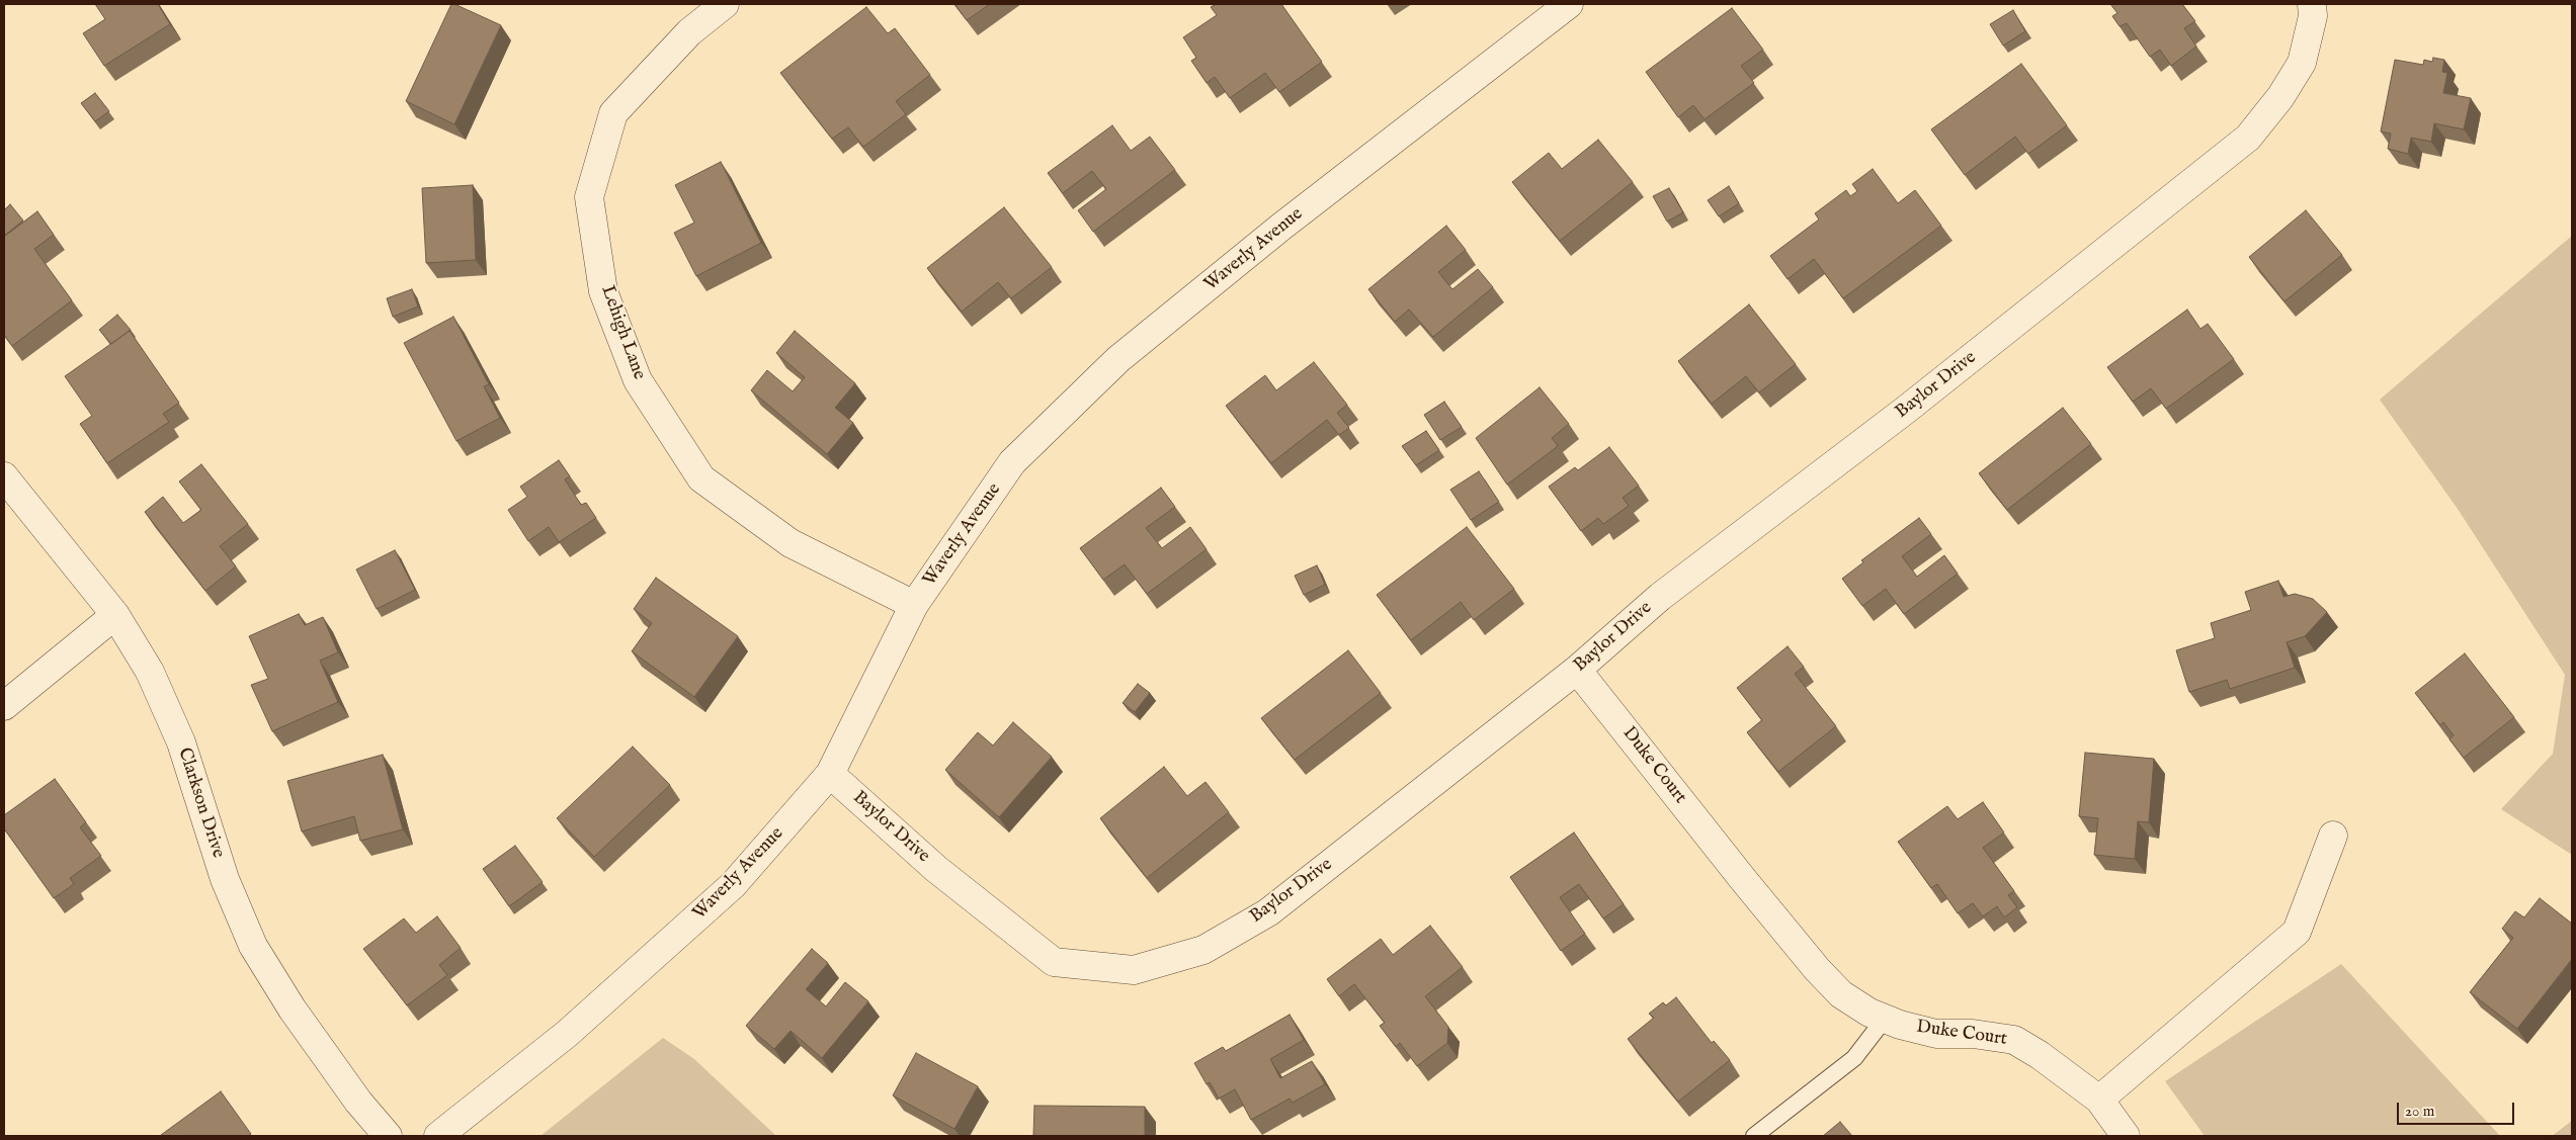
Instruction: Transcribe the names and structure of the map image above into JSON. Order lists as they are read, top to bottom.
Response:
{
  "streets": {
    "street": [
      "Waverly Avenue",
      "Lehigh Lane",
      "Baylor Drive",
      "Duke Court",
      "Clarkson Drive"
    ]
  },
  "crossings": [
    ["Waverly Avenue", "Lehigh Lane"],
    ["Waverly Avenue", "Baylor Drive"],
    ["Baylor Drive", "Duke Court"]
  ],
  "scale_bar": "20 m"
}
